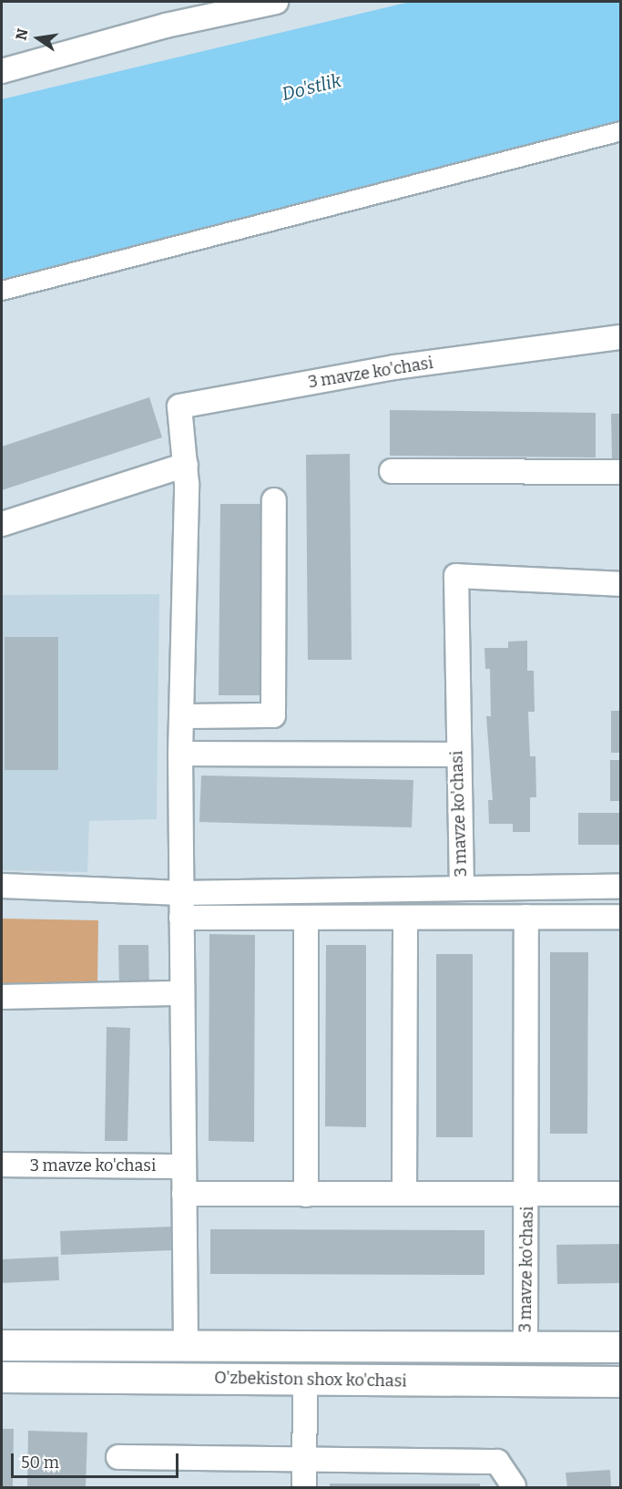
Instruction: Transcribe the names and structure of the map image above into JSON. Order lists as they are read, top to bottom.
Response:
{
  "streets": {
    "main road": ["O'zbekiston shox ko'chasi"],
    "street": ["3 mavze ko'chasi"]
  },
  "crossings": [
    ["3 mavze ko'chasi", "O'zbekiston shox ko'chasi"]
  ],
  "water": ["Do'stlik"],
  "scale_bar": "50 m",
  "north": "left"
}
